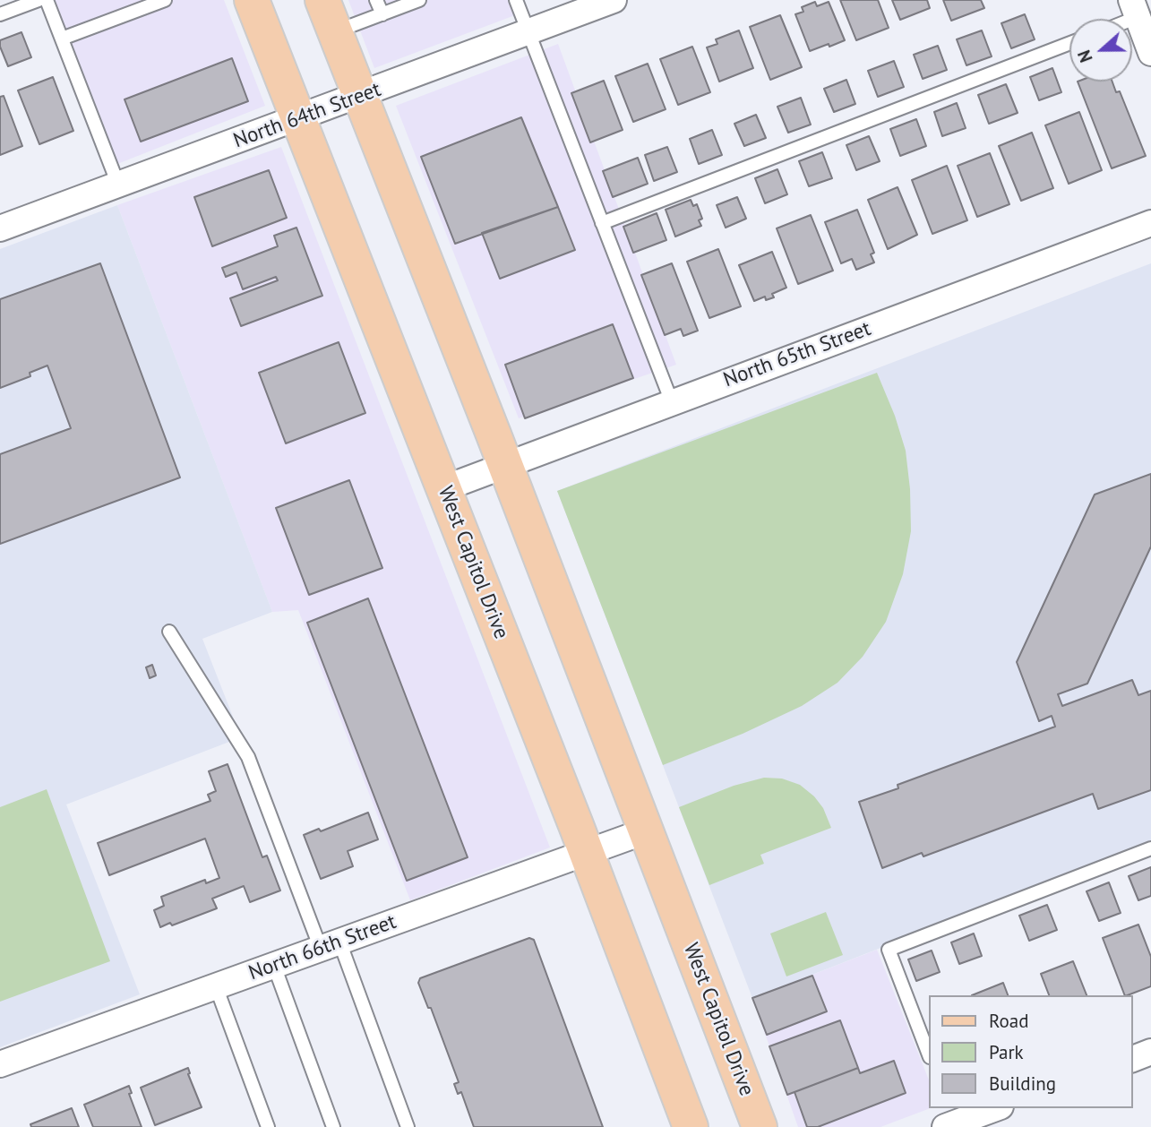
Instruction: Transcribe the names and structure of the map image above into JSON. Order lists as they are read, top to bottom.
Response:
{
  "streets": {
    "main road": ["West Capitol Drive"],
    "street": ["North 64th Street", "North 65th Street", "North 66th Street"]
  },
  "crossings": [
    ["North 64th Street", "West Capitol Drive"],
    ["North 65th Street", "West Capitol Drive"],
    ["West Capitol Drive", "North 66th Street"]
  ],
  "legend": ["Road", "Park", "Building"],
  "north": "left"
}
